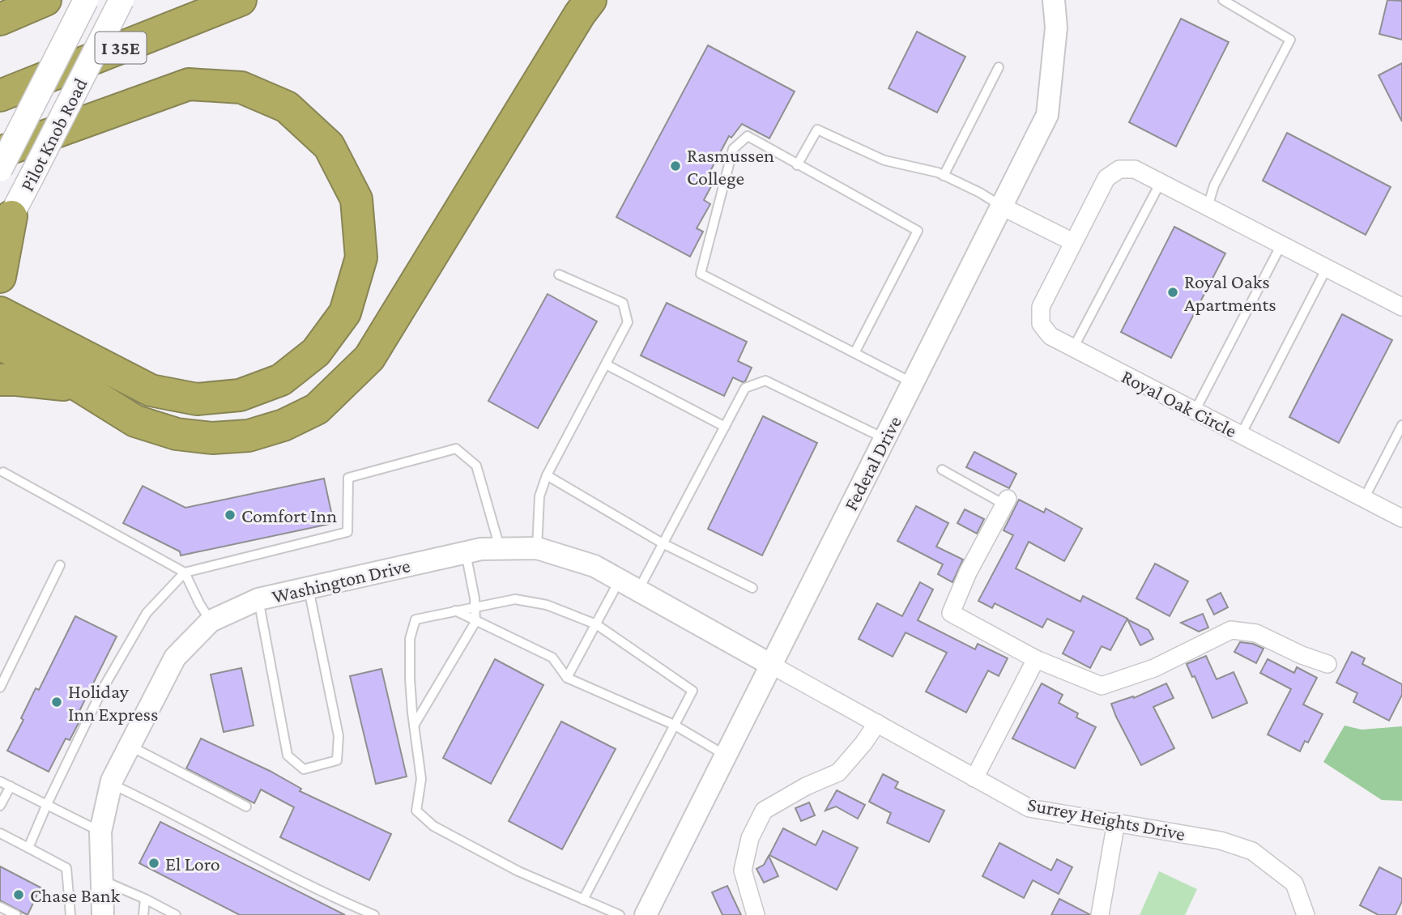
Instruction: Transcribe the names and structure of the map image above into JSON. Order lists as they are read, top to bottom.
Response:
{
  "streets": {
    "highway": ["I 35E"],
    "main road": ["Pilot Knob Road"],
    "street": [
      "Royal Oak Circle",
      "Federal Drive",
      "Washington Drive",
      "Surrey Heights Drive"
    ]
  },
  "crossings": [
    ["Federal Drive", "Washington Drive"],
    ["Federal Drive", "Surrey Heights Drive"],
    ["Washington Drive", "Surrey Heights Drive"]
  ],
  "places": [
    "Rasmussen College",
    "Royal Oaks Apartments",
    "Comfort Inn",
    "Holiday Inn Express",
    "El Loro",
    "Chase Bank"
  ]
}
